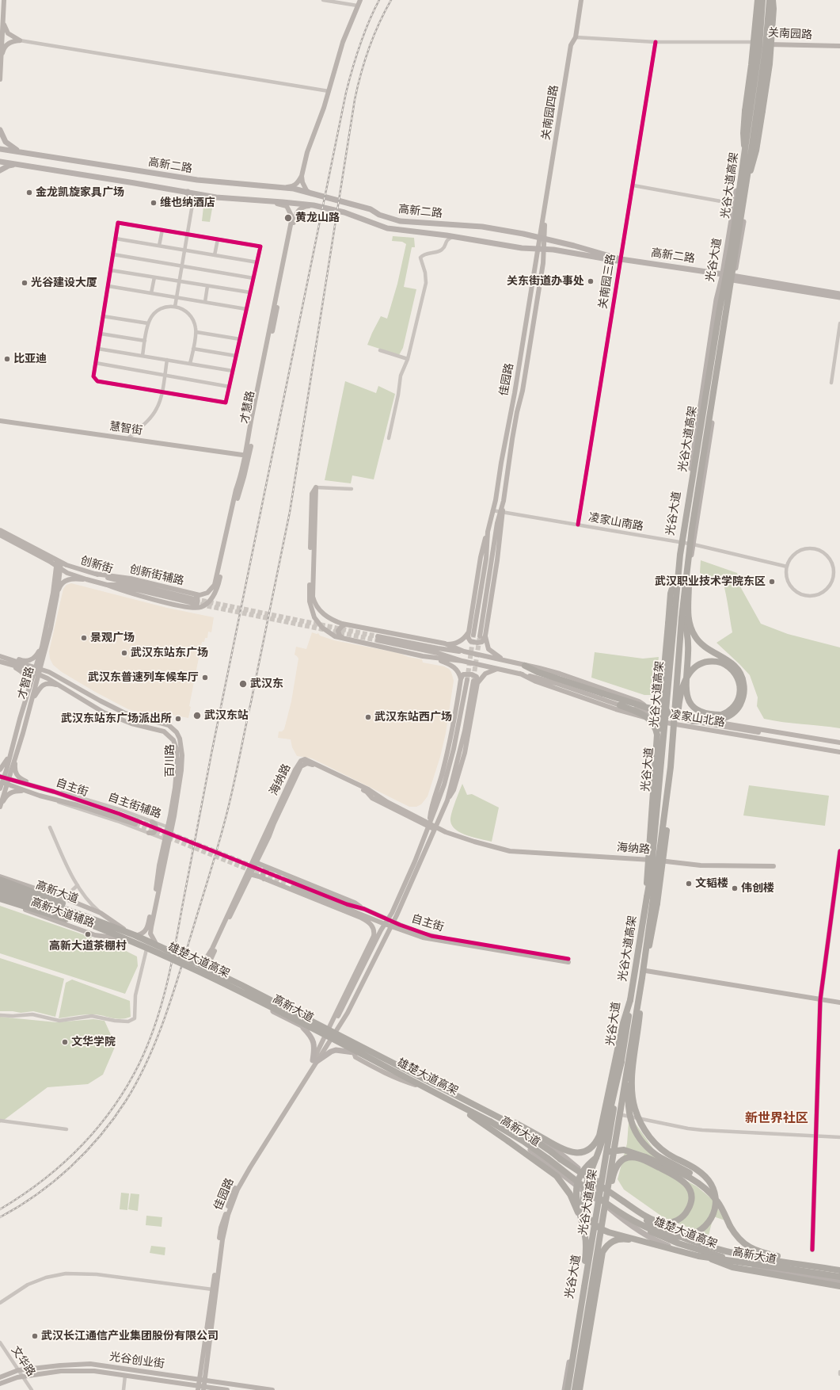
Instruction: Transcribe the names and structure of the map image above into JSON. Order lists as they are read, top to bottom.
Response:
{
  "streets": {
    "highway": ["光谷大道高架", "雄楚大道高架"],
    "main road": [
      "关南园路",
      "关南园四路",
      "高新二路",
      "光谷大道",
      "佳园路",
      "才慧路",
      "慧智街",
      "创新街",
      "创新街辅路",
      "才智路",
      "凌家山北路",
      "百川路",
      "海纳路",
      "自主街",
      "高新大道",
      "高新大道辅路",
      "光谷创业街"
    ],
    "street": [
      "关南园三路",
      "凌家山南路",
      "自主街辅路",
      "文华路"
    ]
  },
  "crossings": [
    ["关南园路", "光谷大道"],
    ["关南园四路", "高新二路"],
    ["关南园四路", "佳园路"],
    ["高新二路", "光谷大道"],
    ["高新二路", "关南园三路"],
    ["高新二路", "佳园路"],
    ["高新二路", "才慧路"],
    ["光谷大道高架", "光谷大道"],
    ["光谷大道", "凌家山南路"],
    ["光谷大道", "凌家山北路"],
    ["光谷大道", "海纳路"],
    ["光谷大道", "高新大道"],
    ["关南园三路", "凌家山南路"],
    ["佳园路", "凌家山南路"],
    ["佳园路", "海纳路"],
    ["佳园路", "自主街"],
    ["佳园路", "高新大道"],
    ["佳园路", "光谷创业街"],
    ["才慧路", "慧智街"],
    ["才慧路", "创新街"],
    ["才慧路", "创新街辅路"],
    ["创新街", "创新街辅路"],
    ["创新街", "才智路"],
    ["才智路", "百川路"],
    ["才智路", "自主街"],
    ["百川路", "自主街辅路"],
    ["百川路", "高新大道"],
    ["海纳路", "高新大道"],
    ["自主街", "自主街辅路"],
    ["高新大道", "高新大道辅路"],
    ["高新大道", "雄楚大道高架"],
    ["光谷创业街", "文华路"]
  ],
  "districts": ["新世界社区"],
  "places": [
    "金龙凯旋家具广场",
    "维也纳酒店",
    "黄龙山路",
    "关东街道办事处",
    "光谷建设大厦",
    "比亚迪",
    "武汉职业技术学院东区",
    "景观广场",
    "武汉东站东广场",
    "武汉东普速列车候车厅",
    "武汉东",
    "武汉东站",
    "武汉东站西广场",
    "武汉东站东广场派出所",
    "文韬楼",
    "伟创楼",
    "高新大道茶棚村",
    "文华学院",
    "武汉长江通信产业集团股份有限公司"
  ]
}
